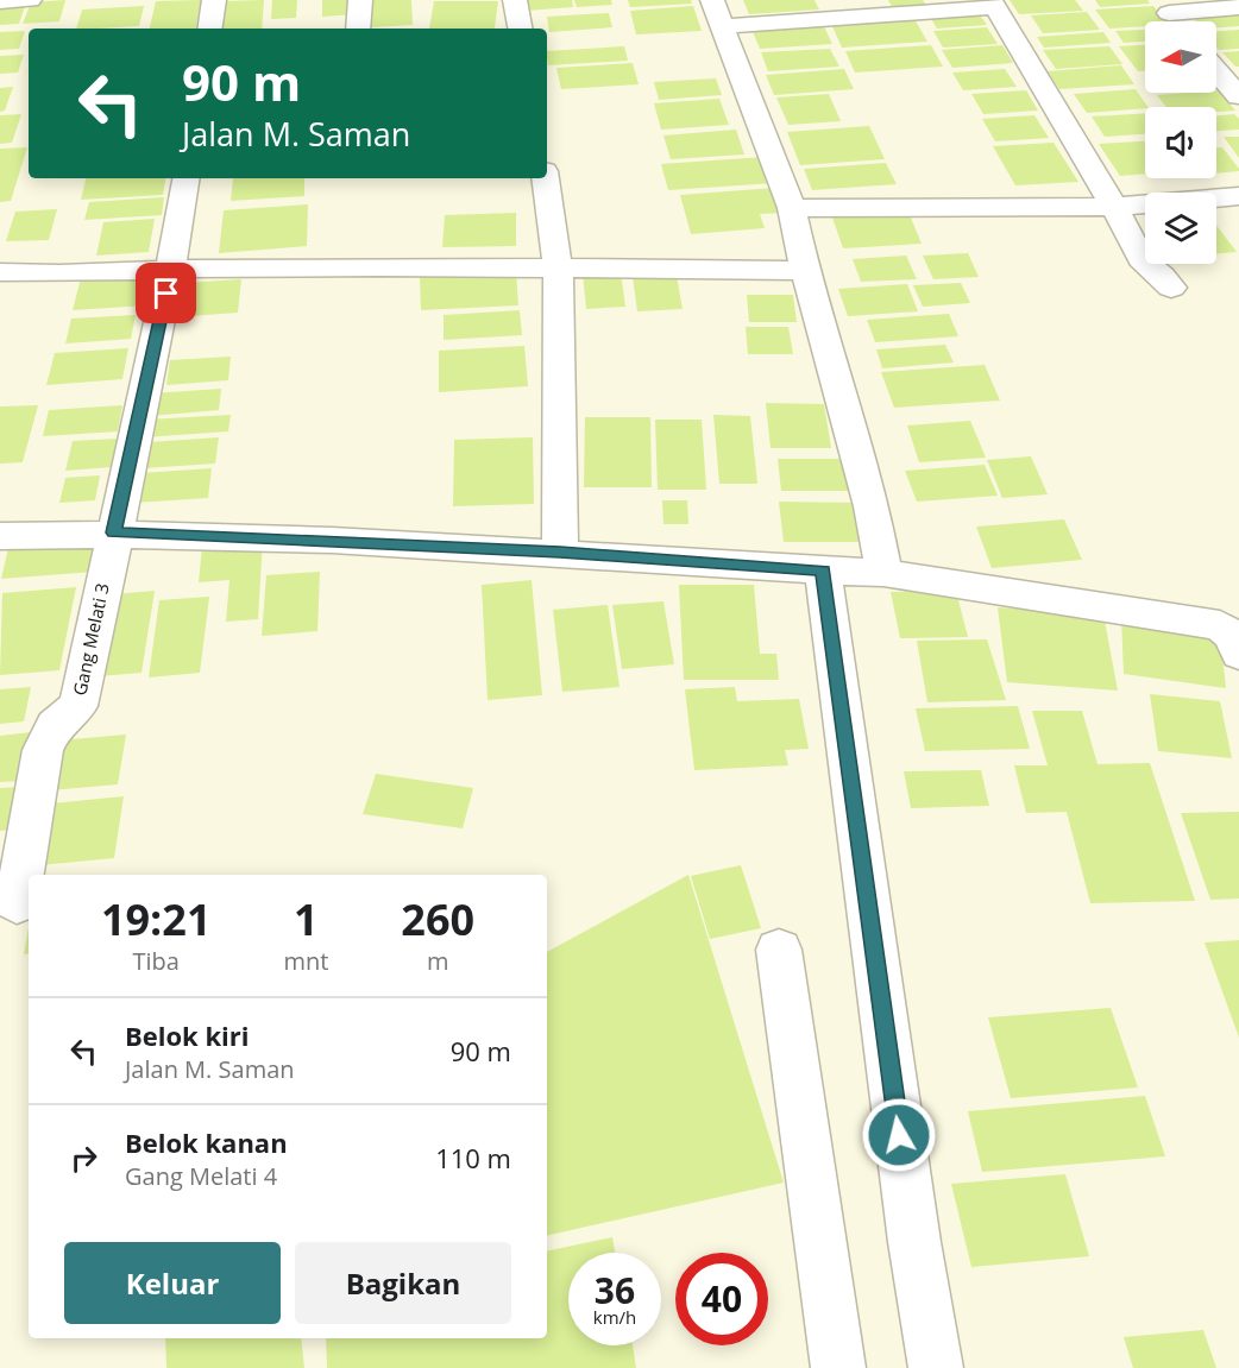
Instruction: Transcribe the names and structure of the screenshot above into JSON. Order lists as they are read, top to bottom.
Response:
{
  "streets": {
    "street": ["Gang Melati 3"]
  },
  "north": "left",
  "page": {
    "turn": ["90 m", "Jalan M. Saman"],
    "eta": [
      "19:21",
      "Tiba",
      "1",
      "mnt",
      "260",
      "m"
    ],
    "list": [
      {
        "name": "Belok kiri",
        "note": "Jalan M. Saman",
        "value": "90 m"
      },
      {
        "name": "Belok kanan",
        "note": "Gang Melati 4",
        "value": "110 m"
      }
    ],
    "buttons": ["Keluar", "Bagikan"],
    "speed": "36 km/h",
    "limit": "40"
  }
}
